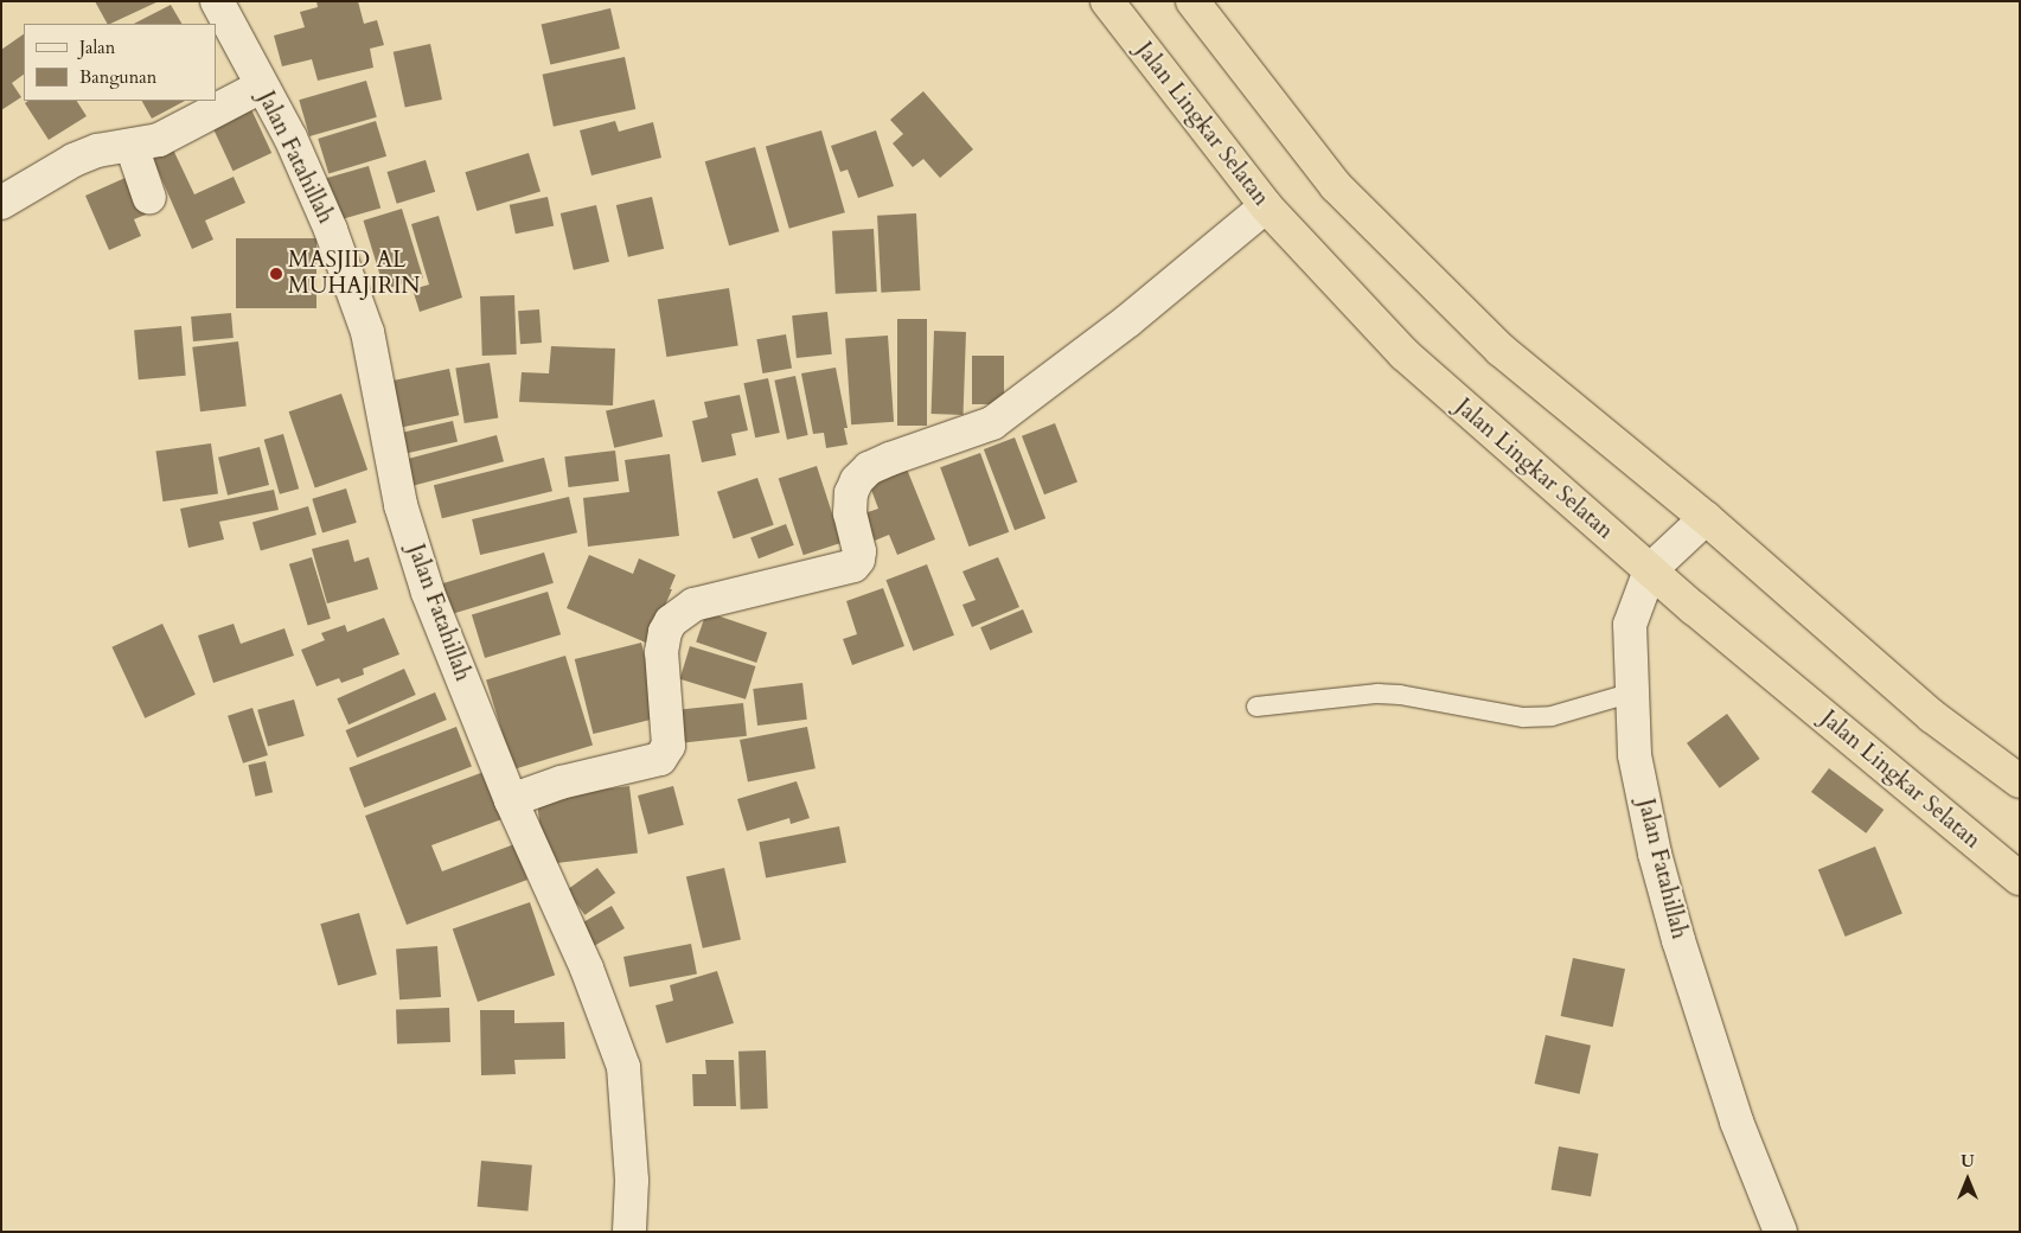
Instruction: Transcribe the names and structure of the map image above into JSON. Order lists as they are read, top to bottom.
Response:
{
  "streets": {
    "highway": ["Jalan Lingkar Selatan"],
    "street": ["Jalan Fatahillah"]
  },
  "crossings": [
    ["Jalan Lingkar Selatan", "Jalan Fatahillah"]
  ],
  "places": ["MASJID AL MUHAJIRIN"],
  "legend": ["Jalan", "Bangunan"],
  "north": "top"
}
